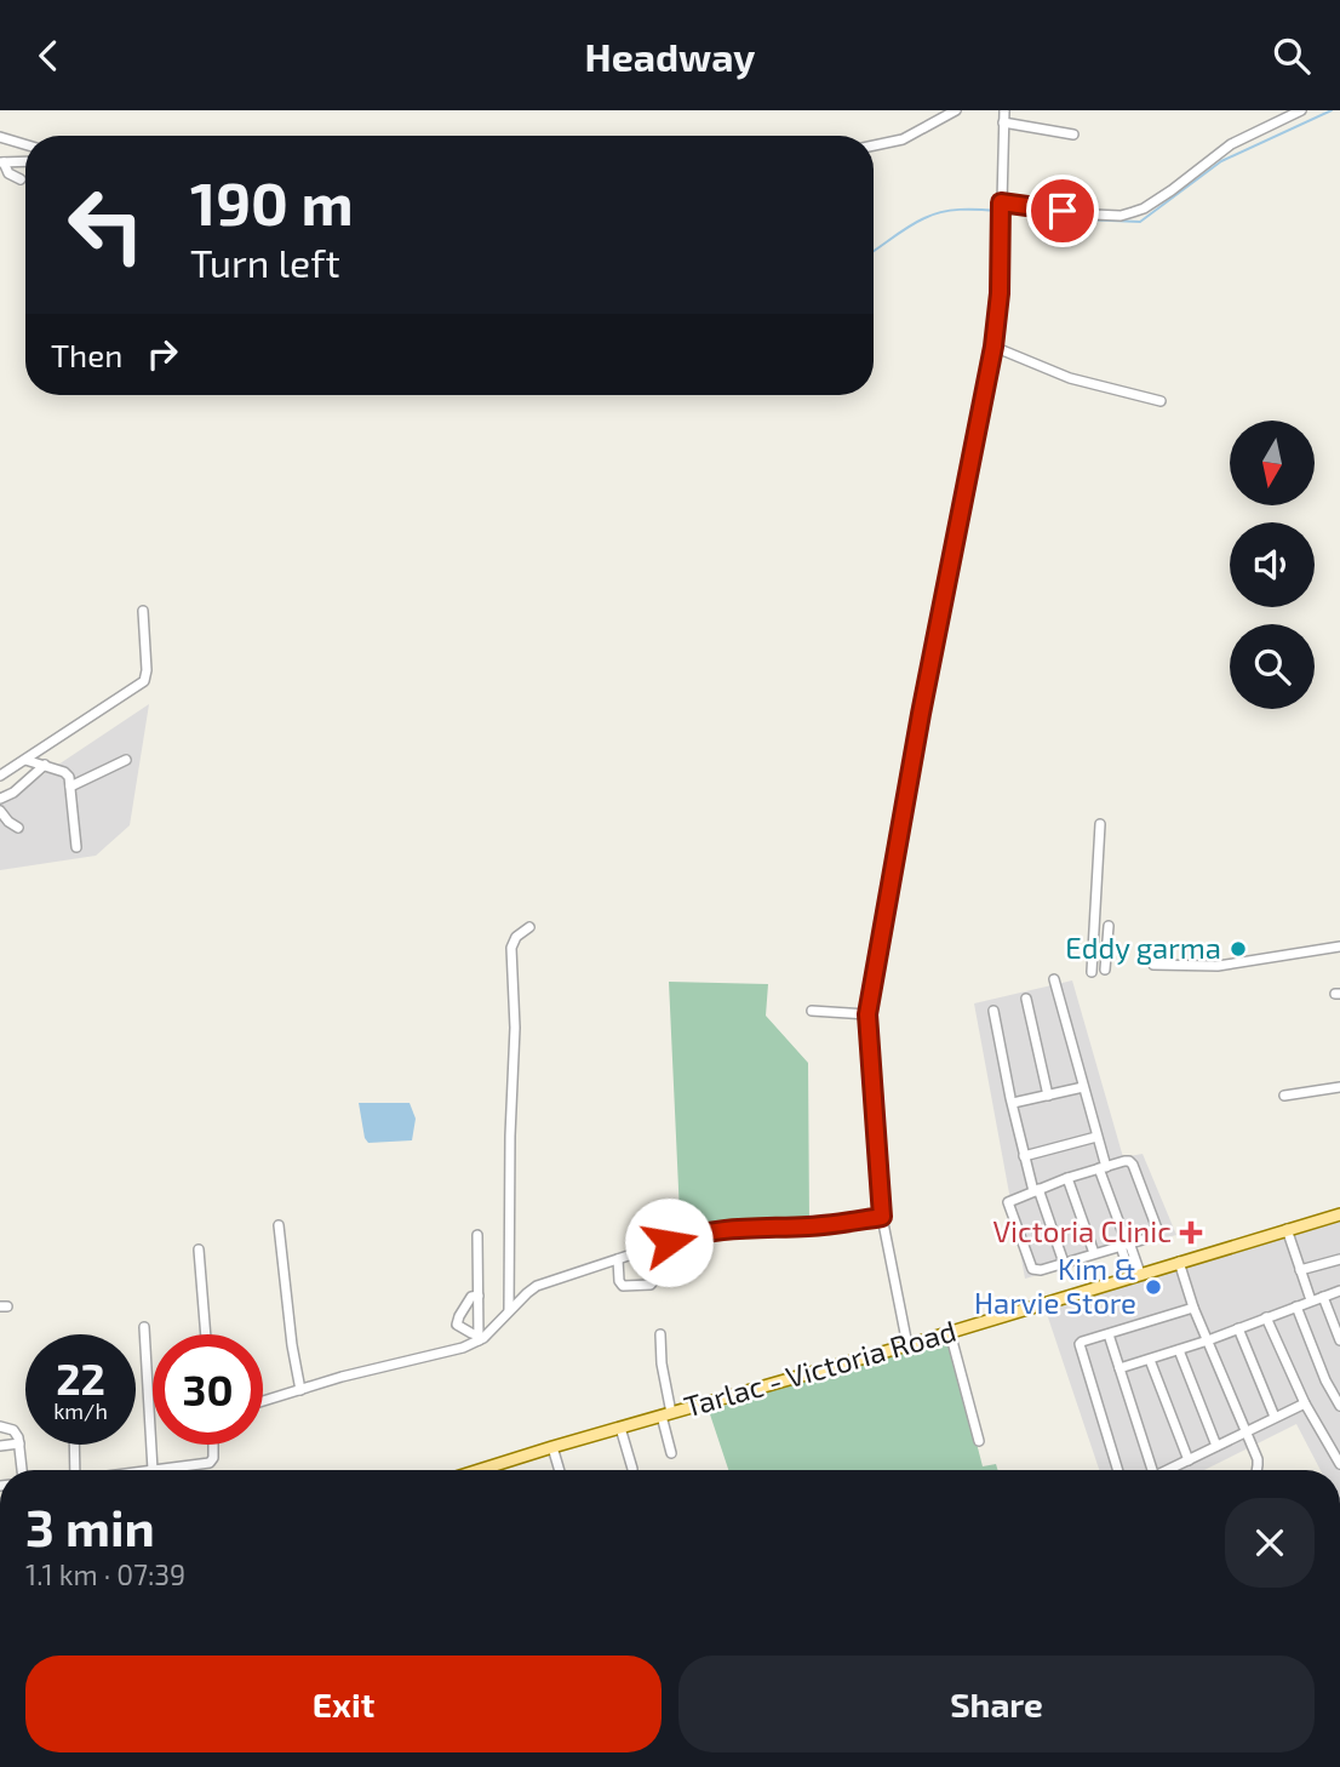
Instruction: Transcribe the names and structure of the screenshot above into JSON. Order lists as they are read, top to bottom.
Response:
{
  "streets": {
    "main road": ["Tarlac - Victoria Road"]
  },
  "places": {
    "other": ["Eddy garma", "Kim & Harvie Store"],
    "health": ["Victoria Clinic"]
  },
  "north": "bottom",
  "page": {
    "header": "Headway",
    "turn": ["190 m", "Turn left"],
    "then": "Then",
    "speed": "22 km/h",
    "limit": "30",
    "heading": ["3 min", "1.1 km · 07:39"],
    "buttons": ["Exit", "Share"]
  }
}
